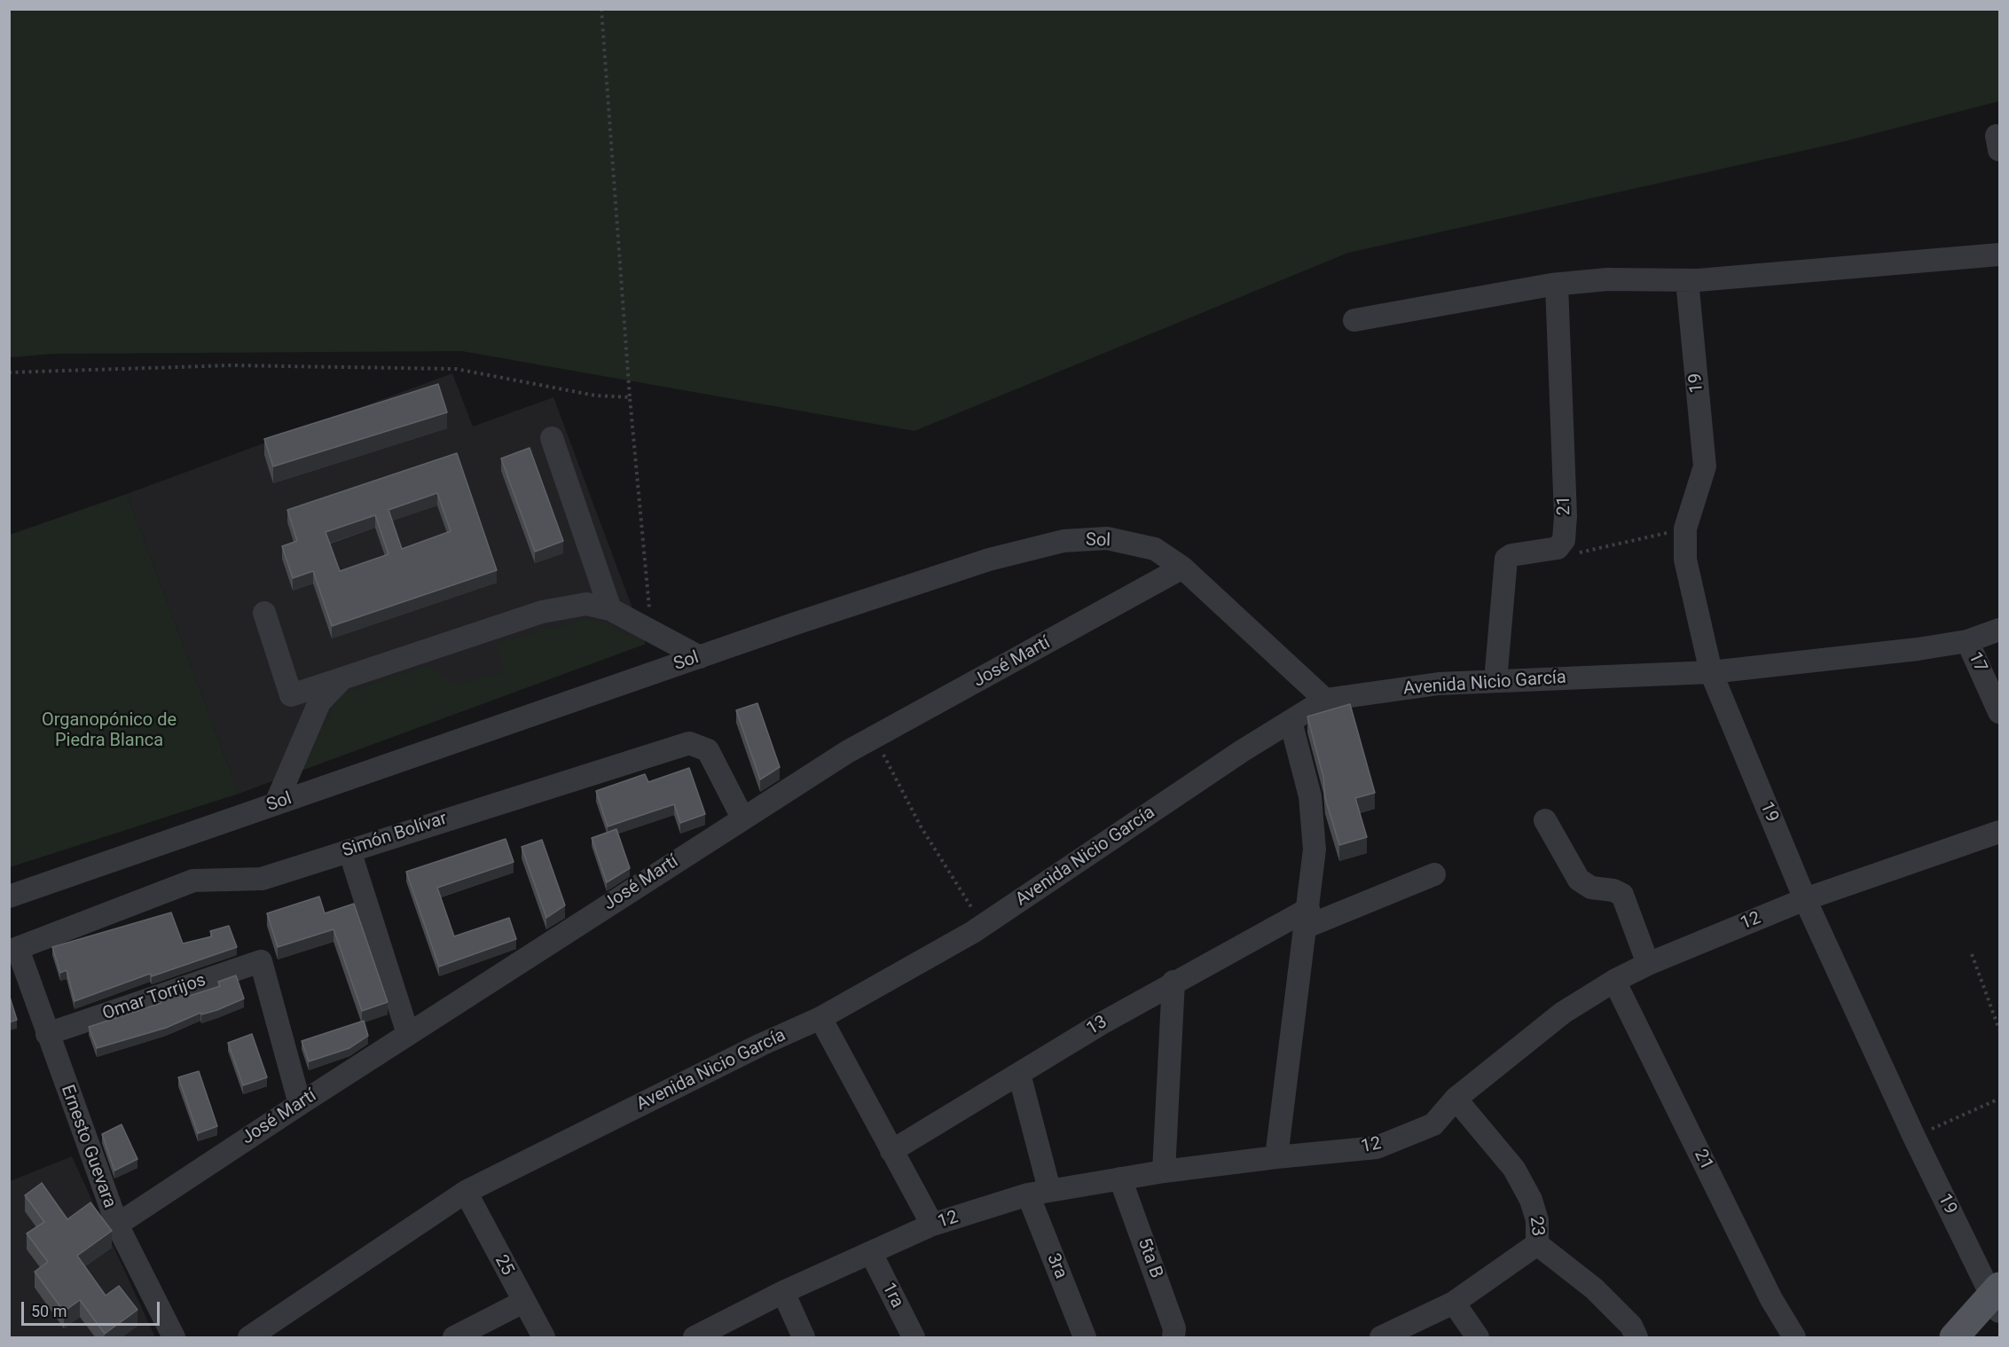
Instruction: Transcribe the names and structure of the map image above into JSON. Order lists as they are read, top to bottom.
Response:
{
  "streets": {
    "street": [
      "19",
      "21",
      "Sol",
      "José Martí",
      "17",
      "Avenida Nicio García",
      "Simón Bolívar",
      "12",
      "Omar Torrijos",
      "13",
      "Ernesto Guevara",
      "23",
      "5ta B",
      "25",
      "3ra",
      "1ra"
    ]
  },
  "crossings": [
    ["19", "Avenida Nicio García"],
    ["19", "12"],
    ["21", "12"],
    ["Sol", "José Martí"],
    ["Sol", "Avenida Nicio García"],
    ["José Martí", "Simón Bolívar"],
    ["José Martí", "Omar Torrijos"],
    ["José Martí", "Ernesto Guevara"],
    ["17", "Avenida Nicio García"],
    ["Avenida Nicio García", "25"],
    ["Simón Bolívar", "Ernesto Guevara"],
    ["12", "23"],
    ["12", "5ta B"],
    ["12", "3ra"],
    ["12", "1ra"],
    ["Omar Torrijos", "Ernesto Guevara"],
    ["13", "3ra"]
  ],
  "parks": ["Organopónico de Piedra Blanca"],
  "scale_bar": "50 m"
}
